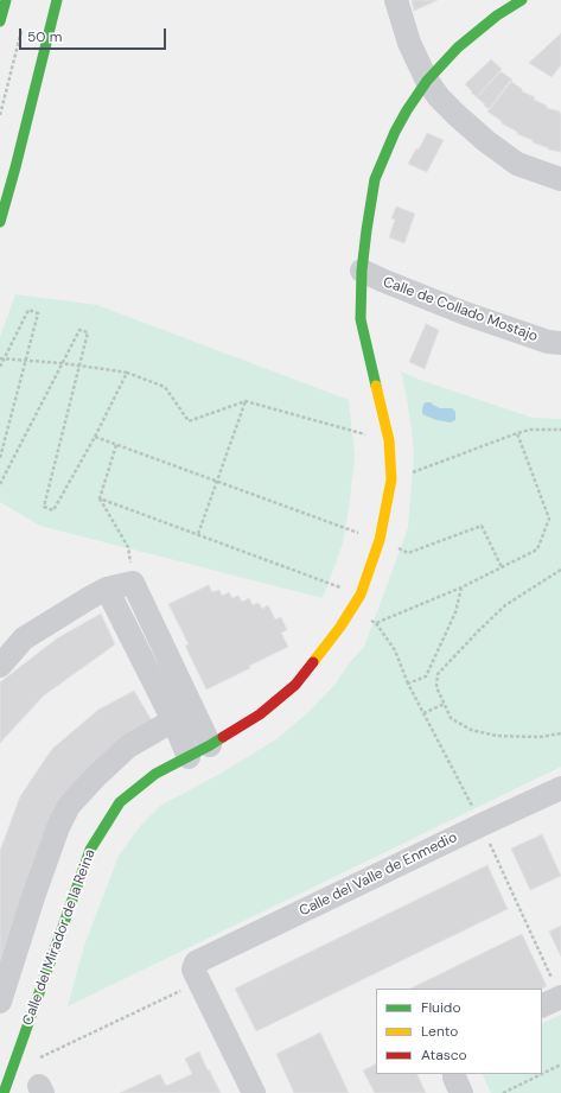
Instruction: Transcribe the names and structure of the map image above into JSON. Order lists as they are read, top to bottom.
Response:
{
  "streets": {
    "street": ["Calle de Collado Mostajo", "Calle del Valle de Enmedio", "Calle del Mirador de la Reina"]
  },
  "crossings": [
    ["Calle de Collado Mostajo", "Calle del Mirador de la Reina"]
  ],
  "legend": ["Fluido", "Lento", "Atasco"],
  "scale_bar": "50 m"
}
